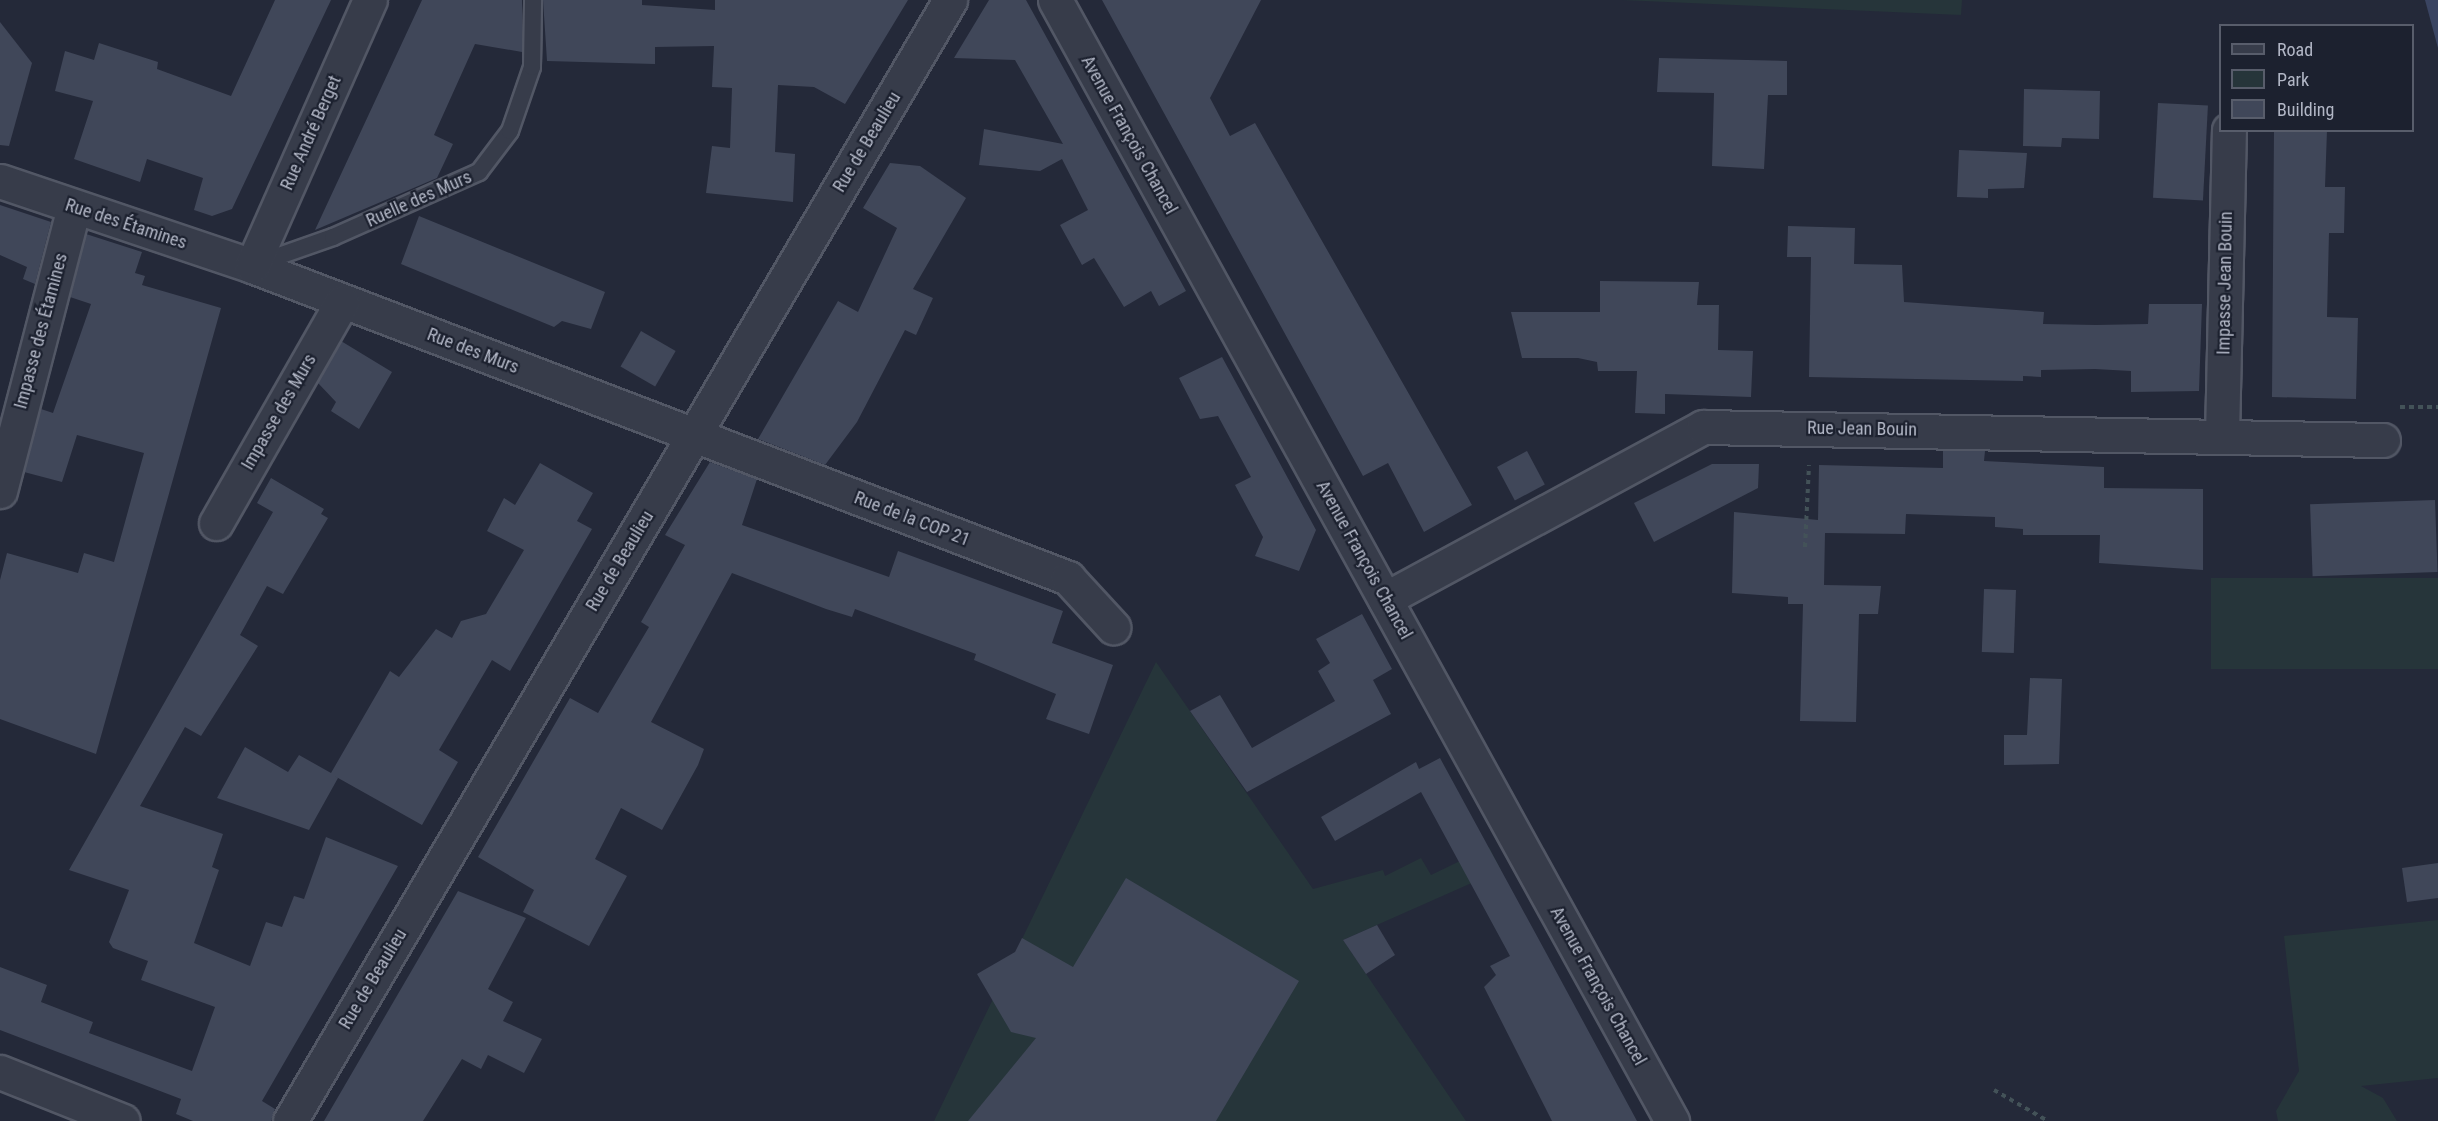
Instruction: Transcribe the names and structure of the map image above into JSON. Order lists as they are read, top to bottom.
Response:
{
  "streets": {
    "street": [
      "Rue André Berget",
      "Avenue François Chancel",
      "Rue de Beaulieu",
      "Rue des Étamines",
      "Impasse Jean Bouin",
      "Impasse des Étamines",
      "Rue des Murs",
      "Impasse des Murs",
      "Rue Jean Bouin",
      "Rue de la COP 21"
    ],
    "lane": ["Ruelle des Murs"]
  },
  "crossings": [
    ["Rue André Berget", "Ruelle des Murs"],
    ["Rue André Berget", "Rue des Étamines"],
    ["Rue André Berget", "Rue des Murs"],
    ["Avenue François Chancel", "Rue Jean Bouin"],
    ["Rue de Beaulieu", "Rue des Murs"],
    ["Rue de Beaulieu", "Rue de la COP 21"],
    ["Ruelle des Murs", "Rue des Étamines"],
    ["Ruelle des Murs", "Rue des Murs"],
    ["Rue des Étamines", "Impasse des Étamines"],
    ["Rue des Étamines", "Rue des Murs"],
    ["Impasse Jean Bouin", "Rue Jean Bouin"],
    ["Rue des Murs", "Impasse des Murs"],
    ["Rue des Murs", "Rue de la COP 21"]
  ],
  "legend": ["Road", "Park", "Building"]
}
